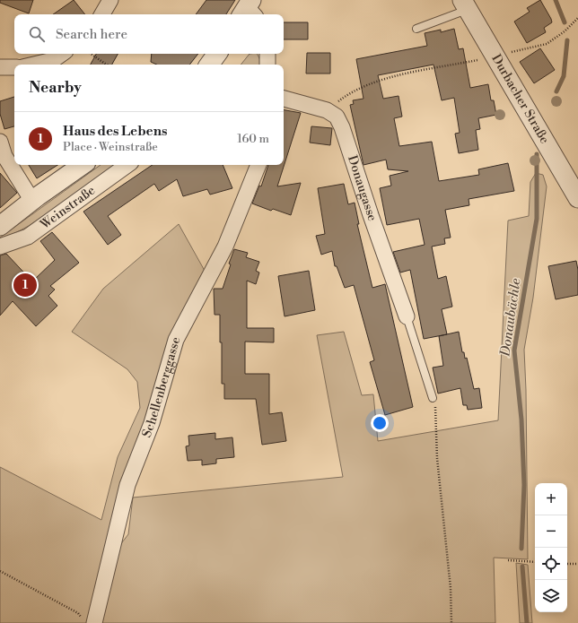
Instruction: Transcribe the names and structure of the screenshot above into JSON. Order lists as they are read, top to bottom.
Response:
{
  "streets": {
    "street": [
      "Durbacher Straße",
      "Donaugasse",
      "Weinstraße",
      "Schellenberggasse"
    ]
  },
  "water": ["Donaubächle"],
  "page": {
    "search": "Search here",
    "heading": "Nearby",
    "list": [
      {
        "mark": "1",
        "name": "Haus des Lebens",
        "note": "Place · Weinstraße",
        "value": "160 m"
      }
    ],
    "pins": "1",
    "map_buttons": ["+", "−"]
  }
}
